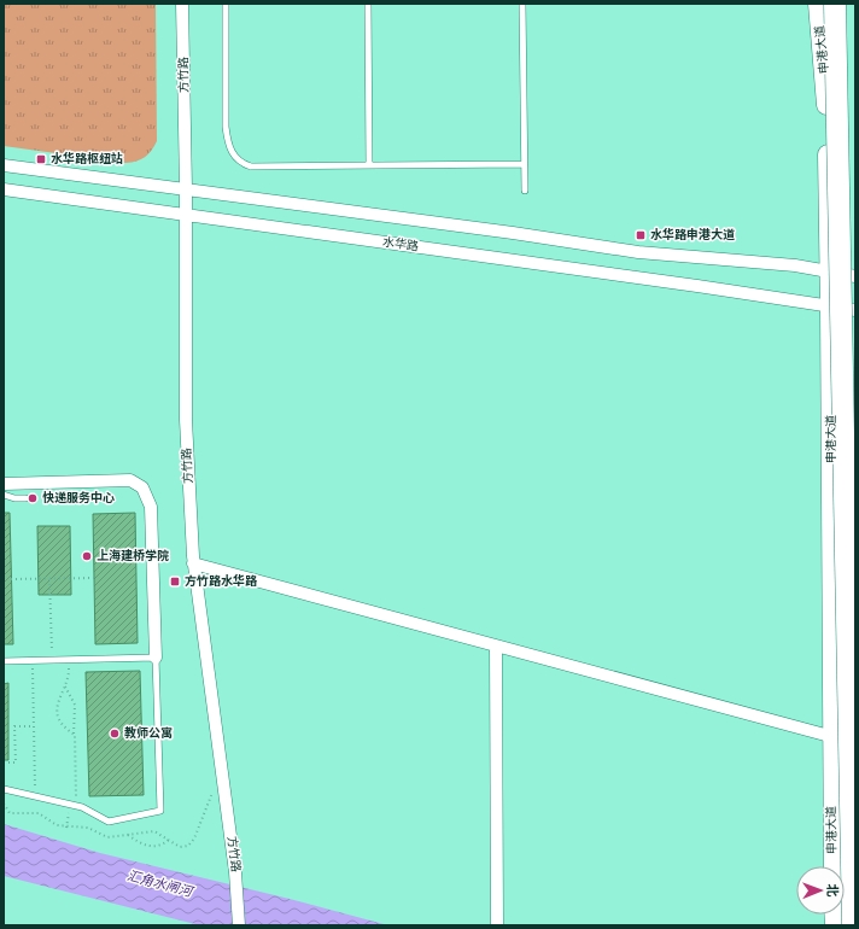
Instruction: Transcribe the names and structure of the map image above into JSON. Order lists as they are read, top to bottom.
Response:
{
  "streets": {
    "main road": ["申港大道"],
    "street": ["方竹路", "水华路"]
  },
  "crossings": [
    ["申港大道", "水华路"],
    ["方竹路", "水华路"]
  ],
  "water": ["汇角水闸河"],
  "places": {
    "transit": ["水华路枢纽站", "水华路申港大道", "方竹路水华路"],
    "other": ["快递服务中心", "上海建桥学院", "教师公寓"]
  },
  "north": "right"
}
